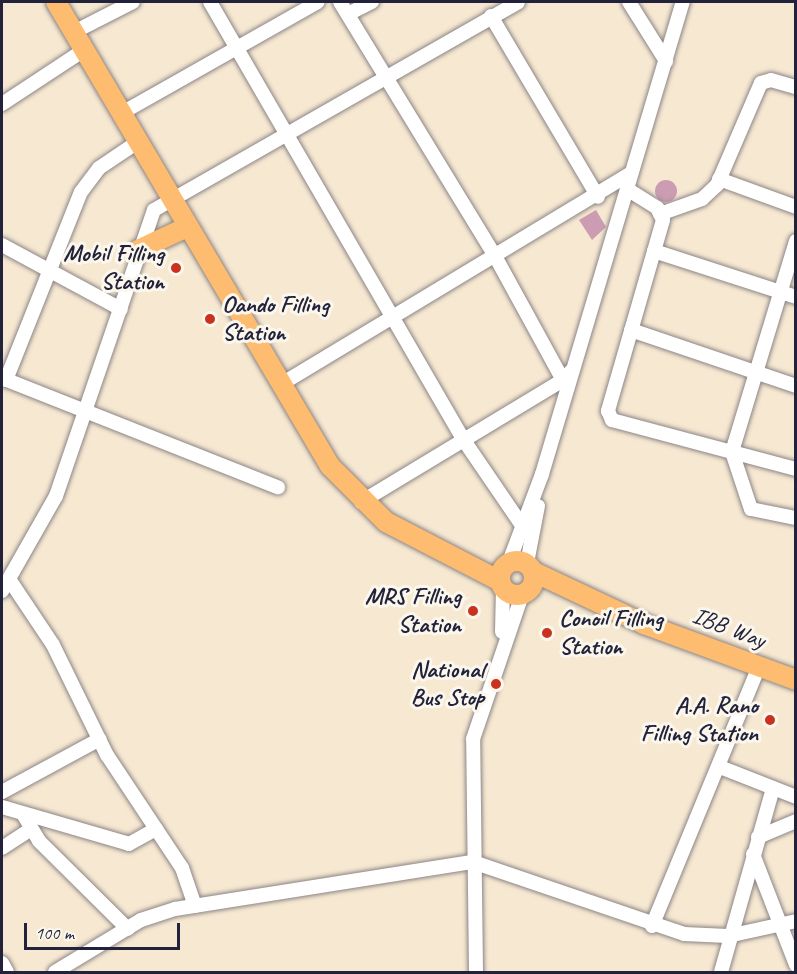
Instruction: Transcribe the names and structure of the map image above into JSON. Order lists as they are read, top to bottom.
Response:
{
  "streets": {
    "highway": ["IBB Way"]
  },
  "places": [
    "Mobil Filling Station",
    "Oando Filling Station",
    "MRS Filling Station",
    "Conoil Filling Station",
    "National Bus Stop",
    "A.A. Rano Filling Station"
  ],
  "scale_bar": "100 m"
}
